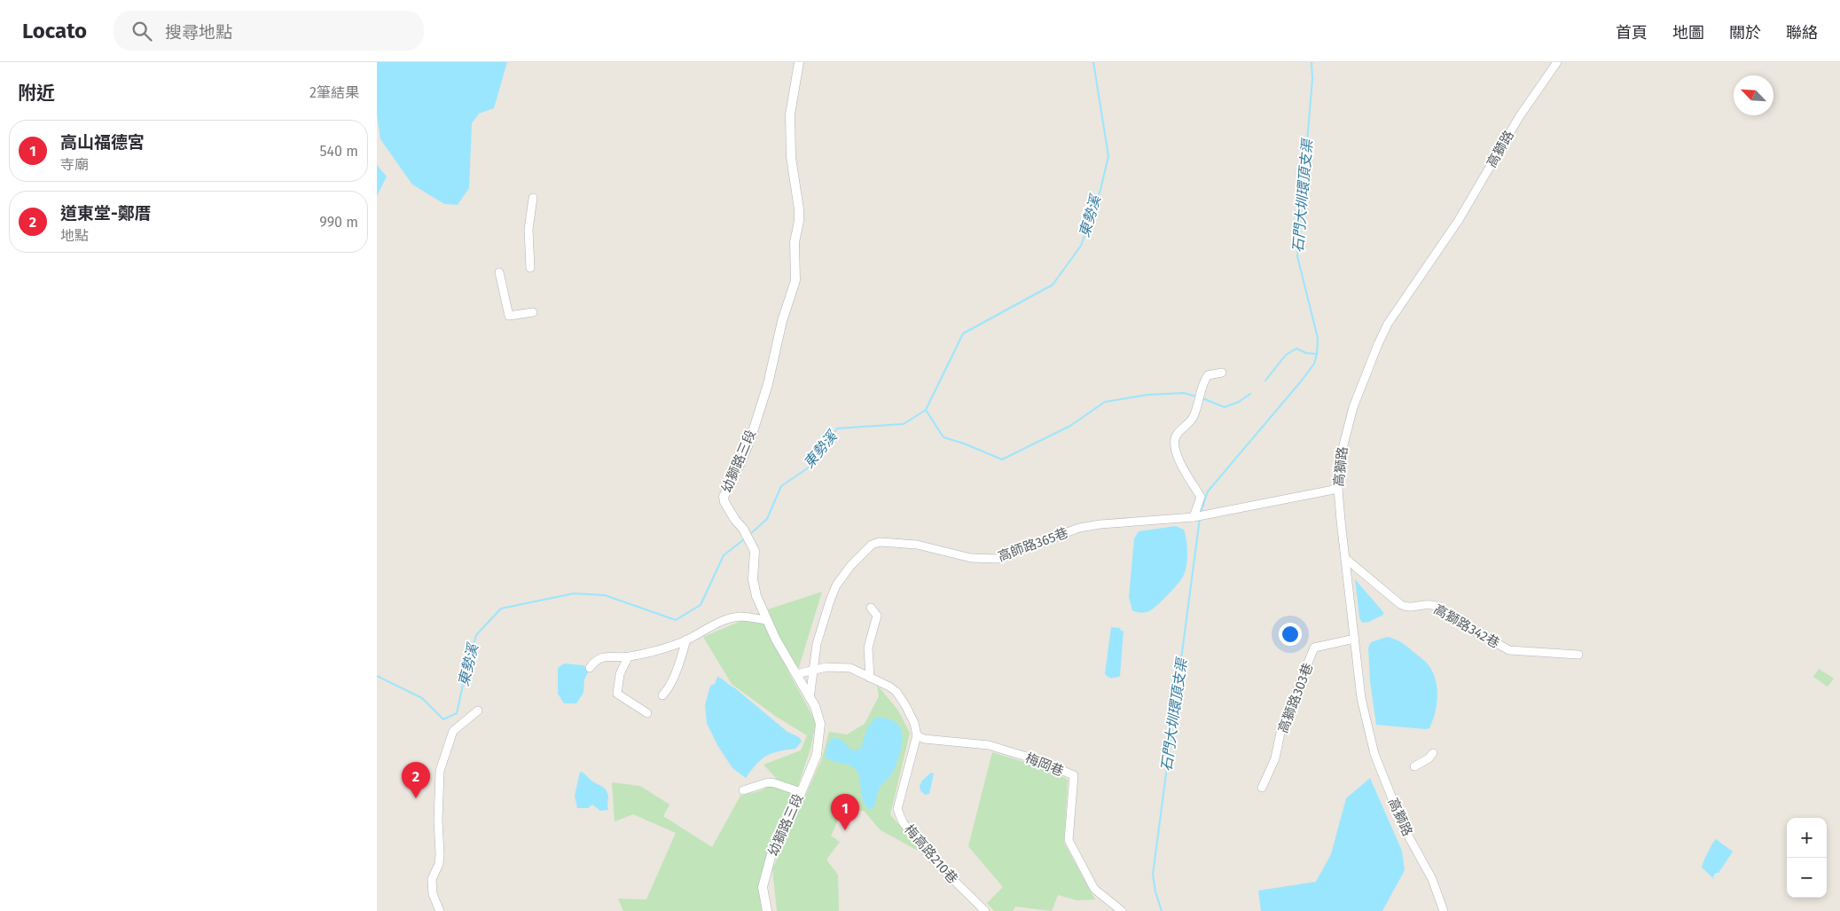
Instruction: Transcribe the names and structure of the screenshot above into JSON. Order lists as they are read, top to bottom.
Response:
{
  "streets": {
    "street": [
      "高獅路",
      "幼獅路三段",
      "高師路365巷",
      "高獅路342巷",
      "高獅路303巷",
      "梅岡巷",
      "梅高路210巷"
    ]
  },
  "crossings": [
    ["高獅路", "高師路365巷"],
    ["高獅路", "高獅路342巷"],
    ["高獅路", "高獅路303巷"],
    ["幼獅路三段", "高師路365巷"],
    ["梅岡巷", "梅高路210巷"]
  ],
  "water": ["石門大圳環頂支渠", "東勢溪"],
  "north": "top left",
  "page": {
    "header": "Locato",
    "search": "搜尋地點",
    "nav": [
      "首頁",
      "地圖",
      "關於",
      "聯絡"
    ],
    "heading": ["附近", "2筆結果"],
    "list": [
      {
        "mark": "1",
        "name": "高山福德宮",
        "note": "寺廟",
        "value": "540 m"
      },
      {
        "mark": "2",
        "name": "道東堂-鄭厝",
        "note": "地點",
        "value": "990 m"
      }
    ],
    "pins": ["2", "1"],
    "map_buttons": ["+", "−"]
  }
}
